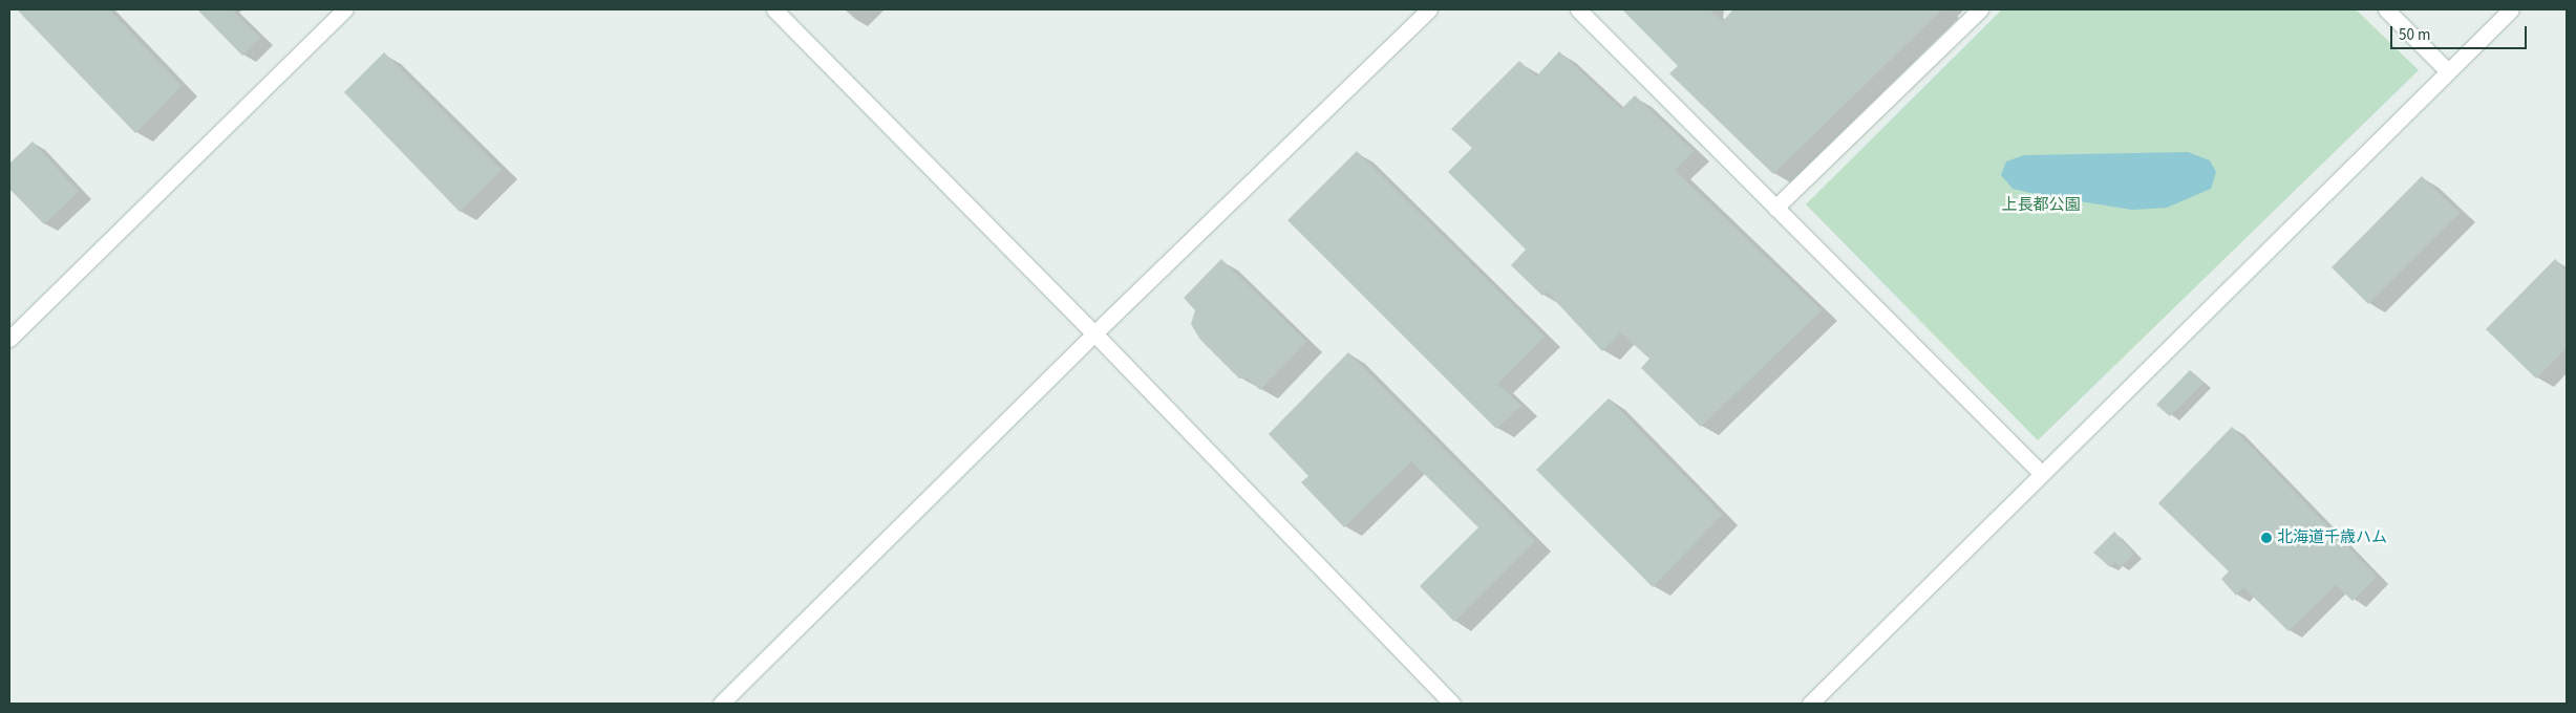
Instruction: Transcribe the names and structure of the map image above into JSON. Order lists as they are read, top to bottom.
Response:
{
  "parks": ["上長都公園"],
  "places": ["北海道千歳ハム"],
  "scale_bar": "50 m"
}
